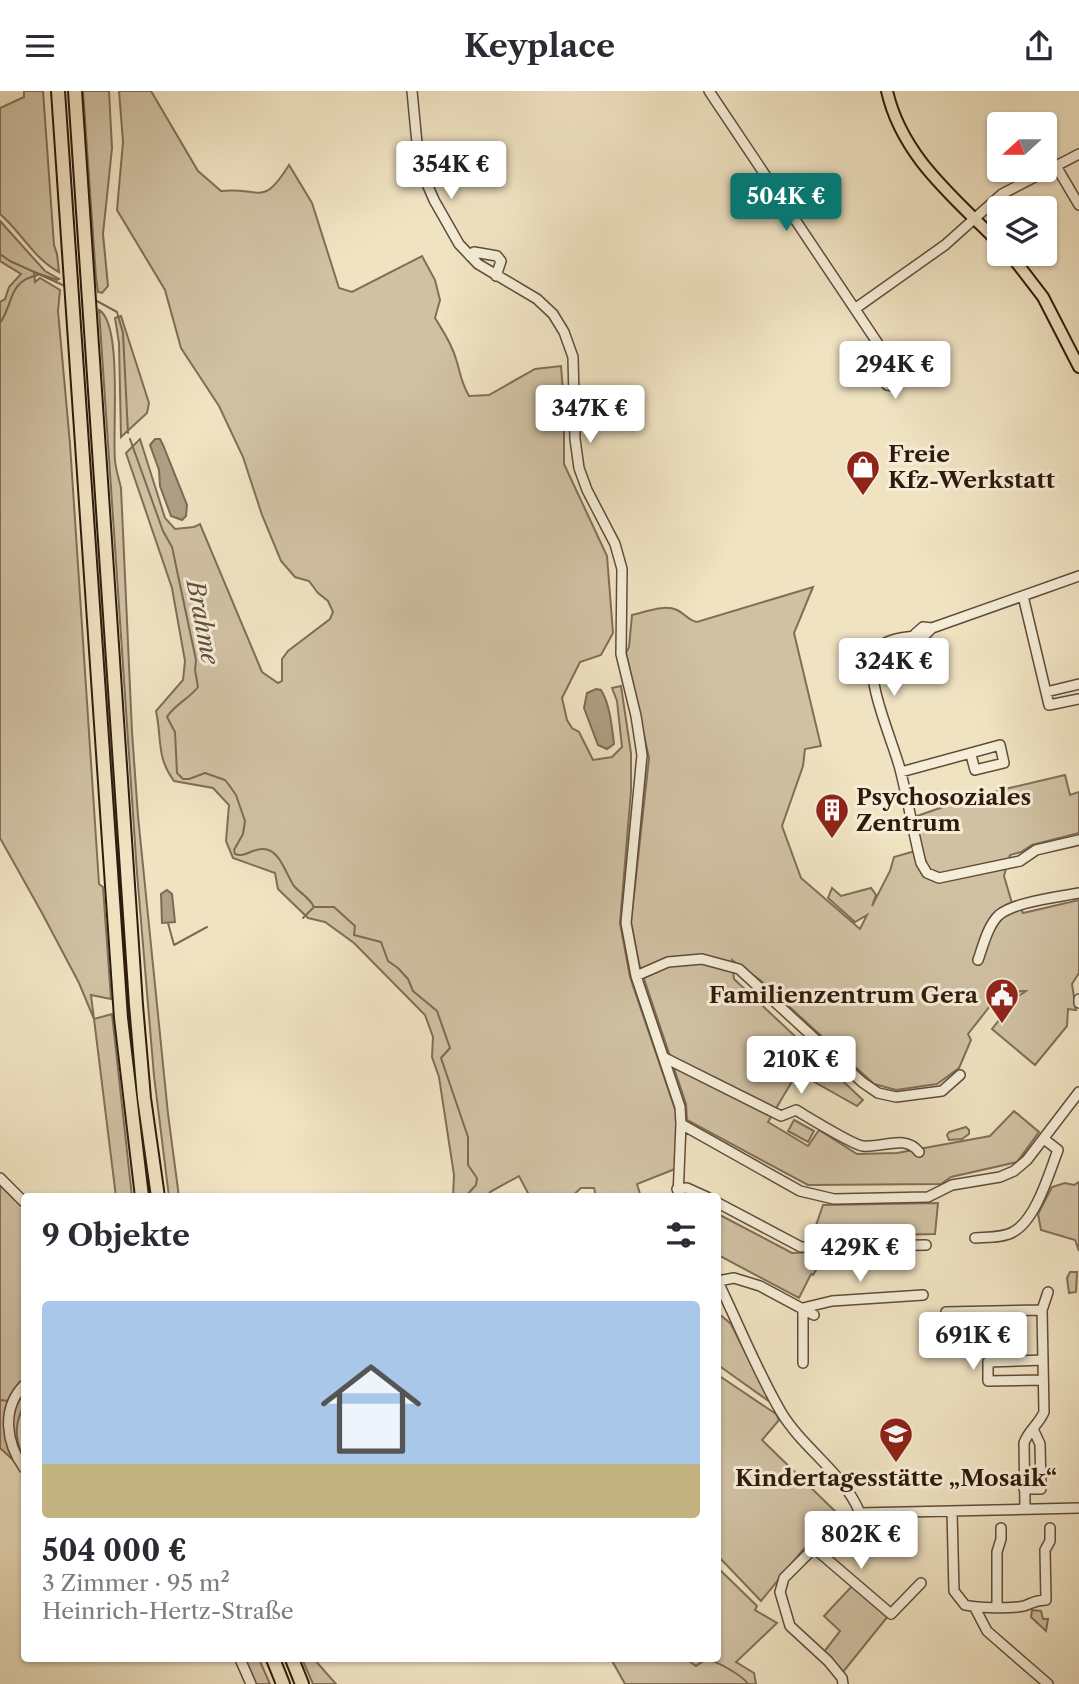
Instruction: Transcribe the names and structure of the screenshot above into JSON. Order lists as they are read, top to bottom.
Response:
{
  "water": ["Brahme"],
  "places": {
    "shop": ["Freie Kfz-Werkstatt"],
    "building": ["Psychosoziales Zentrum"],
    "public building": ["Familienzentrum Gera"],
    "school or university": ["Kindertagesstätte „Mosaik“"]
  },
  "north": "left",
  "page": {
    "header": "Keyplace",
    "price": [
      "354K €",
      "504K €",
      "294K €",
      "347K €",
      "324K €",
      "210K €",
      "429K €",
      "691K €",
      "802K €"
    ],
    "heading": "9 Objekte",
    "list": [
      {
        "name": "504 000 €",
        "note": "3 Zimmer · 95 m² · Heinrich-Hertz-Straße"
      }
    ]
  }
}
